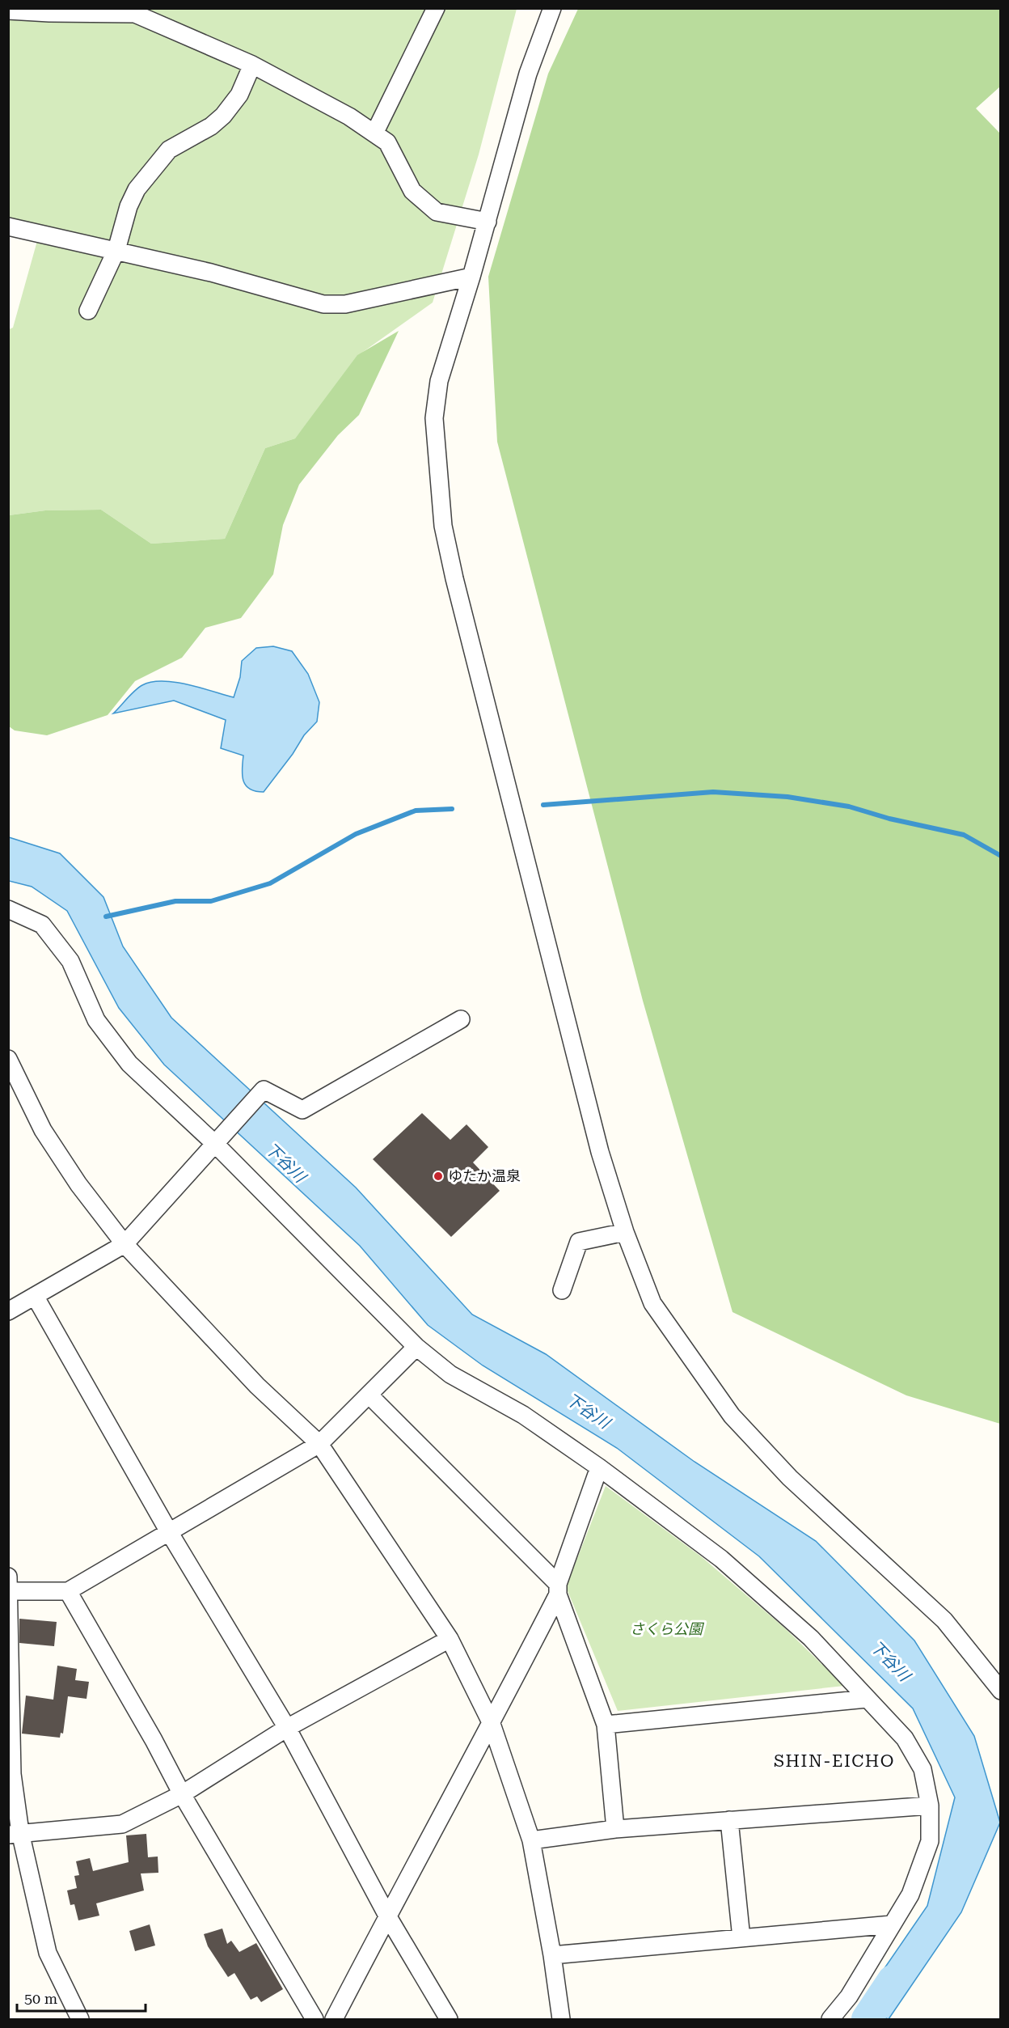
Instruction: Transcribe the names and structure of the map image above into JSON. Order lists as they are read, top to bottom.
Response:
{
  "districts": ["SHIN-EICHO"],
  "water": ["下谷川"],
  "parks": ["さくら公園"],
  "places": ["ゆたか温泉"],
  "scale_bar": "50 m"
}
